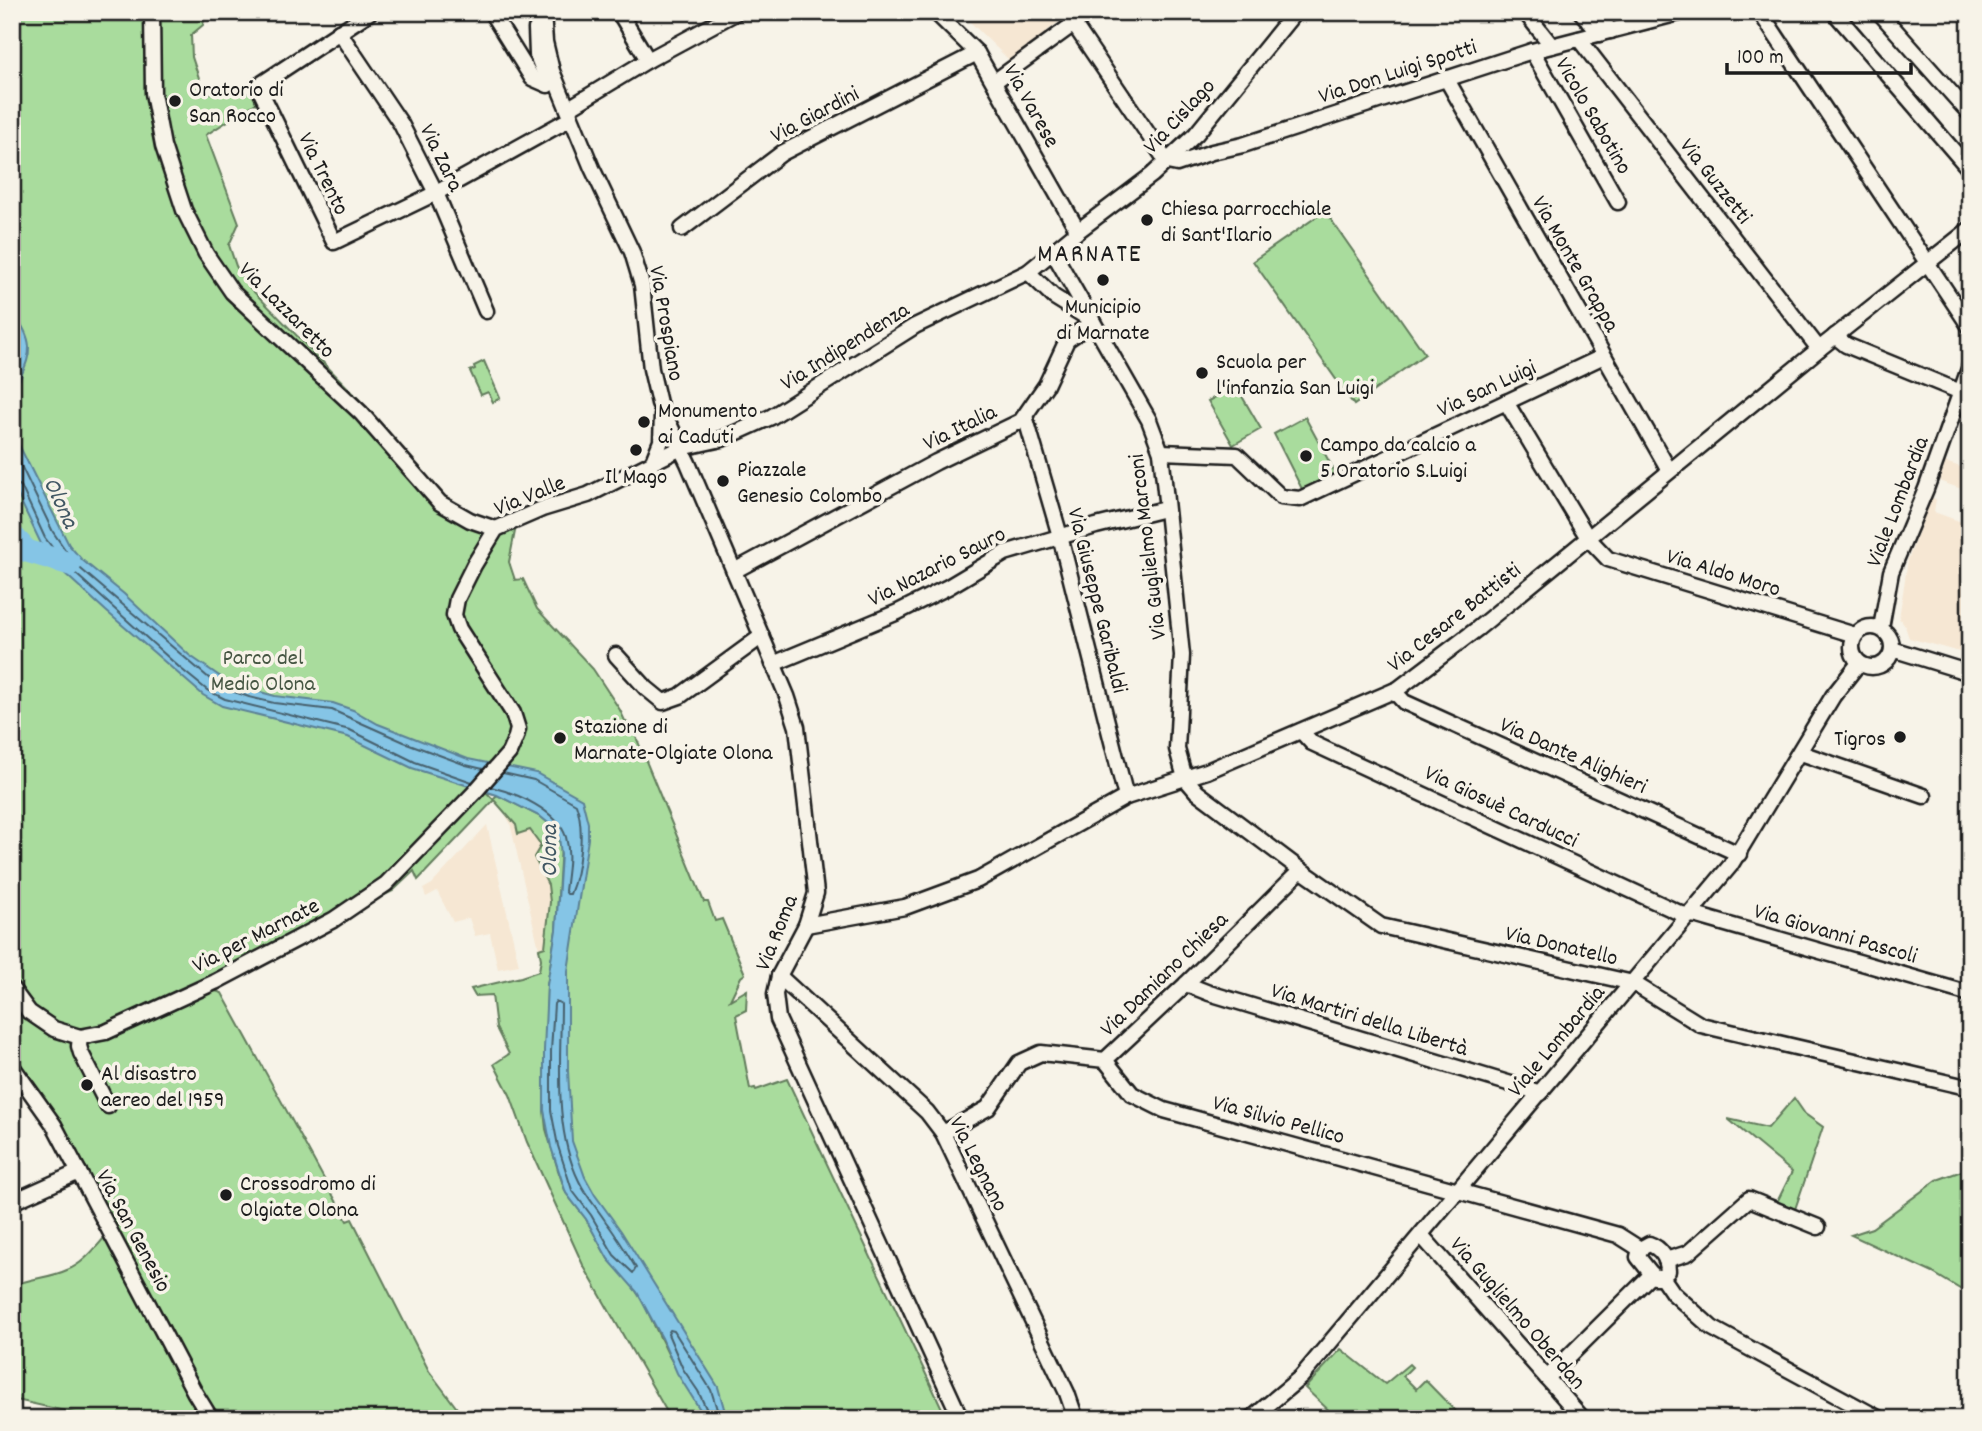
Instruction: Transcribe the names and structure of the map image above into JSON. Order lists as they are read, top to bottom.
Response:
{
  "streets": {
    "street": [
      "Via Don Luigi Spotti",
      "Via Varese",
      "Via Giardini",
      "Via Cislago",
      "Vicolo Sabotino",
      "Via Zara",
      "Via Trento",
      "Via Guzzetti",
      "Via Monte Grappa",
      "Via Lazzaretto",
      "Via Prospiano",
      "Via Indipendenza",
      "Via San Luigi",
      "Via Italia",
      "Via Valle",
      "Viale Lombardia",
      "Via Guglielmo Marconi",
      "Via Nazario Sauro",
      "Via Aldo Moro",
      "Via Giuseppe Garibaldi",
      "Via Cesare Battisti",
      "Via Dante Alighieri",
      "Via Giosuè Carducci",
      "Via Roma",
      "Via Giovanni Pascoli",
      "Via per Marnate",
      "Via Donatello",
      "Via Damiano Chiesa",
      "Via Martiri della Libertà",
      "Via Silvio Pellico",
      "Via Legnano",
      "Via San Genesio",
      "Via Guglielmo Oberdan"
    ]
  },
  "crossings": [
    ["Via Don Luigi Spotti", "Via Cislago"],
    ["Via Don Luigi Spotti", "Vicolo Sabotino"],
    ["Via Don Luigi Spotti", "Via Guzzetti"],
    ["Via Don Luigi Spotti", "Via Monte Grappa"],
    ["Via Varese", "Via Giardini"],
    ["Via Varese", "Via Cislago"],
    ["Via Cislago", "Via Indipendenza"],
    ["Via Cislago", "Via Guglielmo Marconi"],
    ["Via Zara", "Via Trento"],
    ["Via Guzzetti", "Via Cesare Battisti"],
    ["Via Monte Grappa", "Via San Luigi"],
    ["Via Monte Grappa", "Via Cesare Battisti"],
    ["Via Lazzaretto", "Via Valle"],
    ["Via Prospiano", "Via Indipendenza"],
    ["Via Prospiano", "Via Valle"],
    ["Via Prospiano", "Via Roma"],
    ["Via Indipendenza", "Via Valle"],
    ["Via Indipendenza", "Via Guglielmo Marconi"],
    ["Via Indipendenza", "Via Roma"],
    ["Via San Luigi", "Via Guglielmo Marconi"],
    ["Via San Luigi", "Via Aldo Moro"],
    ["Via Italia", "Via Guglielmo Marconi"],
    ["Via Italia", "Via Giuseppe Garibaldi"],
    ["Via Italia", "Via Roma"],
    ["Via Valle", "Via Roma"],
    ["Via Valle", "Via per Marnate"],
    ["Viale Lombardia", "Via Aldo Moro"],
    ["Viale Lombardia", "Via Dante Alighieri"],
    ["Viale Lombardia", "Via Giosuè Carducci"],
    ["Viale Lombardia", "Via Giovanni Pascoli"],
    ["Viale Lombardia", "Via Donatello"],
    ["Viale Lombardia", "Via Martiri della Libertà"],
    ["Viale Lombardia", "Via Silvio Pellico"],
    ["Viale Lombardia", "Via Guglielmo Oberdan"],
    ["Via Guglielmo Marconi", "Via Nazario Sauro"],
    ["Via Guglielmo Marconi", "Via Cesare Battisti"],
    ["Via Guglielmo Marconi", "Via Donatello"],
    ["Via Nazario Sauro", "Via Giuseppe Garibaldi"],
    ["Via Nazario Sauro", "Via Roma"],
    ["Via Aldo Moro", "Via Cesare Battisti"],
    ["Via Giuseppe Garibaldi", "Via Cesare Battisti"],
    ["Via Cesare Battisti", "Via Dante Alighieri"],
    ["Via Cesare Battisti", "Via Giosuè Carducci"],
    ["Via Cesare Battisti", "Via Roma"],
    ["Via Cesare Battisti", "Via Donatello"],
    ["Via Giosuè Carducci", "Via Giovanni Pascoli"],
    ["Via Roma", "Via Legnano"],
    ["Via Donatello", "Via Damiano Chiesa"],
    ["Via Damiano Chiesa", "Via Martiri della Libertà"],
    ["Via Damiano Chiesa", "Via Silvio Pellico"],
    ["Via Damiano Chiesa", "Via Legnano"]
  ],
  "districts": ["MARNATE"],
  "water": ["Olona"],
  "parks": ["Parco del Medio Olona"],
  "places": [
    "Oratorio di San Rocco",
    "Chiesa parrocchiale di Sant'Ilario",
    "Municipio di Marnate",
    "Scuola per l'infanzia San Luigi",
    "Monumento ai Caduti",
    "Il Mago",
    "Campo da calcio a 5 Oratorio S.Luigi",
    "Piazzale Genesio Colombo",
    "Tigros",
    "Stazione di Marnate-Olgiate Olona",
    "Al disastro aereo del 1959",
    "Crossodromo di Olgiate Olona"
  ],
  "scale_bar": "100 m"
}
